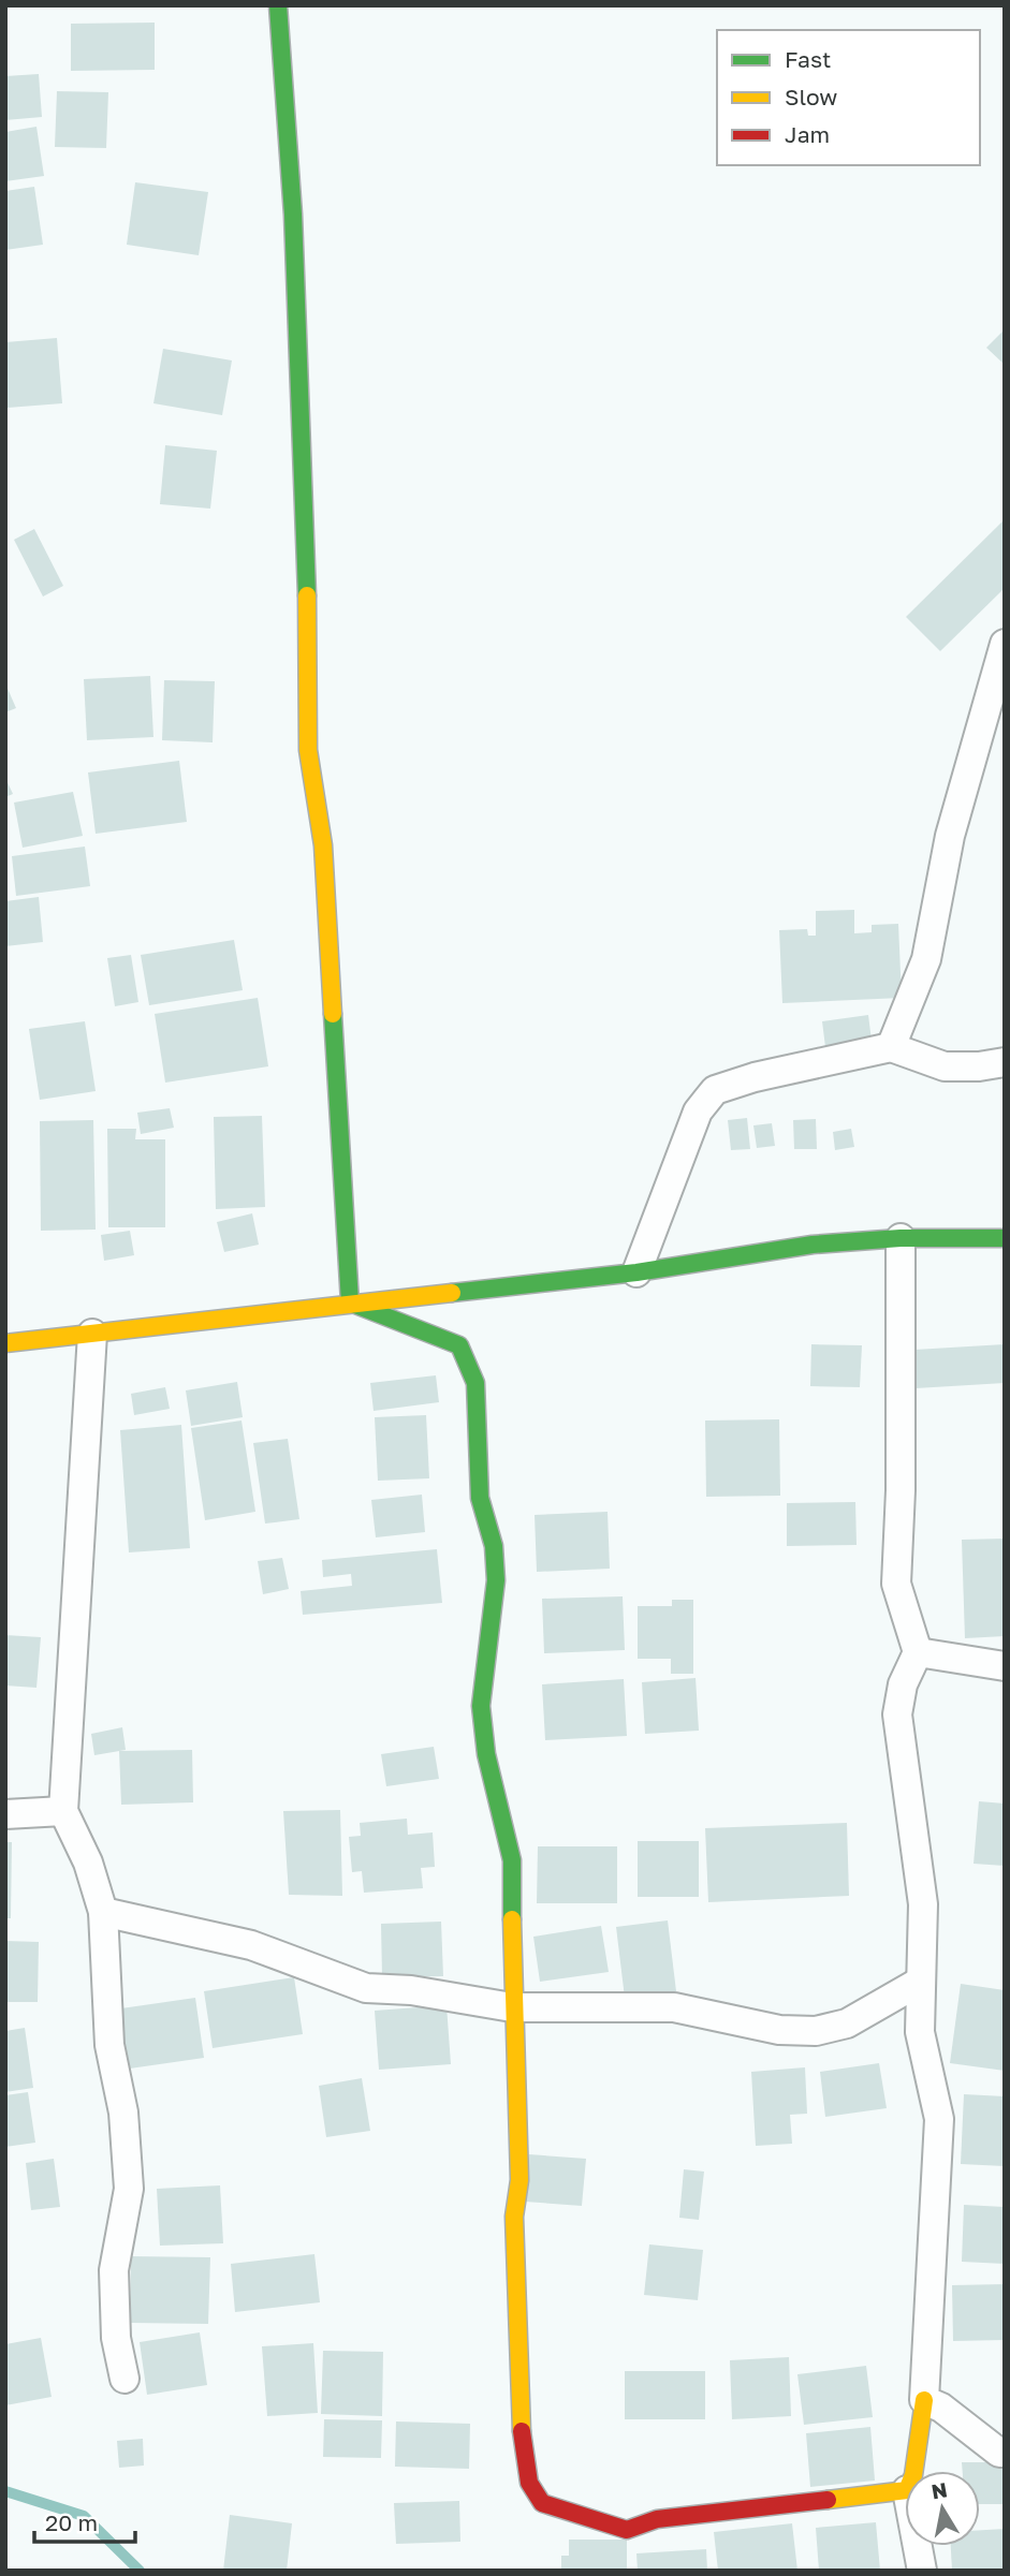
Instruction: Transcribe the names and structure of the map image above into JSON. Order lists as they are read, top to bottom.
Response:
{
  "legend": ["Fast", "Slow", "Jam"],
  "scale_bar": "20 m",
  "north": "top"
}
